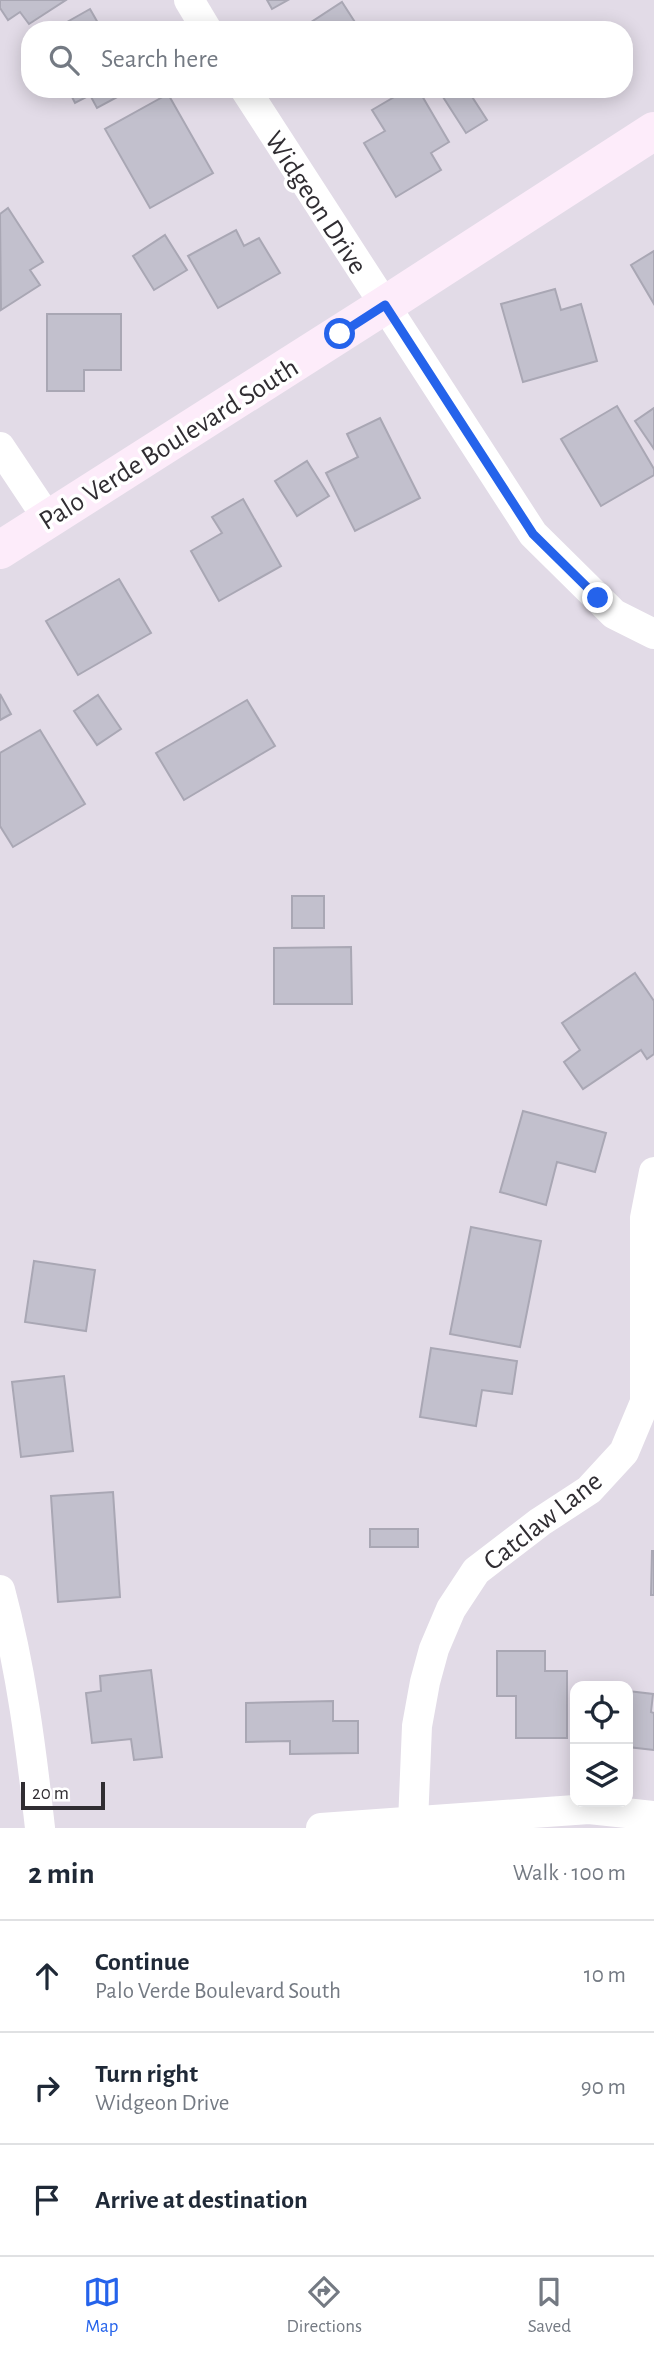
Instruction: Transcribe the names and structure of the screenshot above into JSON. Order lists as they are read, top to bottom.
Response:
{
  "streets": {
    "main road": ["Palo Verde Boulevard South"],
    "street": ["Widgeon Drive", "Catclaw Lane"]
  },
  "crossings": [
    ["Widgeon Drive", "Palo Verde Boulevard South"]
  ],
  "scale_bar": "20 m",
  "page": {
    "search": "Search here",
    "scale": "20 m",
    "heading": ["2 min", "Walk · 100 m"],
    "list": [
      ["Continue", "Palo Verde Boulevard South", "10 m"],
      ["Turn right", "Widgeon Drive", "90 m"],
      "Arrive at destination"
    ],
    "nav": ["Map", "Directions", "Saved"]
  }
}
